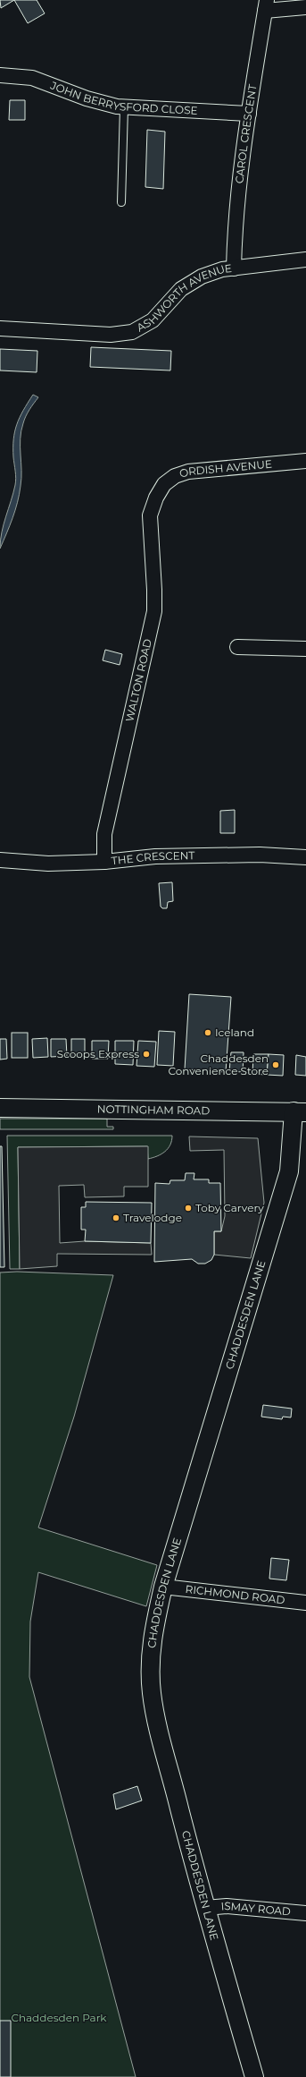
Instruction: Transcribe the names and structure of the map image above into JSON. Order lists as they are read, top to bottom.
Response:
{
  "streets": {
    "street": [
      "JOHN BERRYSFORD CLOSE",
      "CAROL CRESCENT",
      "ASHWORTH AVENUE",
      "ORDISH AVENUE",
      "WALTON ROAD",
      "THE CRESCENT",
      "NOTTINGHAM ROAD",
      "CHADDESDEN LANE",
      "RICHMOND ROAD",
      "ISMAY ROAD"
    ]
  },
  "crossings": [
    ["JOHN BERRYSFORD CLOSE", "CAROL CRESCENT"],
    ["CAROL CRESCENT", "ASHWORTH AVENUE"],
    ["ORDISH AVENUE", "WALTON ROAD"],
    ["WALTON ROAD", "THE CRESCENT"],
    ["NOTTINGHAM ROAD", "CHADDESDEN LANE"],
    ["CHADDESDEN LANE", "RICHMOND ROAD"],
    ["CHADDESDEN LANE", "ISMAY ROAD"]
  ],
  "parks": ["Chaddesden Park"],
  "places": [
    "Iceland",
    "Scoops Express",
    "Chaddesden Convenience Store",
    "Toby Carvery",
    "Travelodge"
  ]
}
